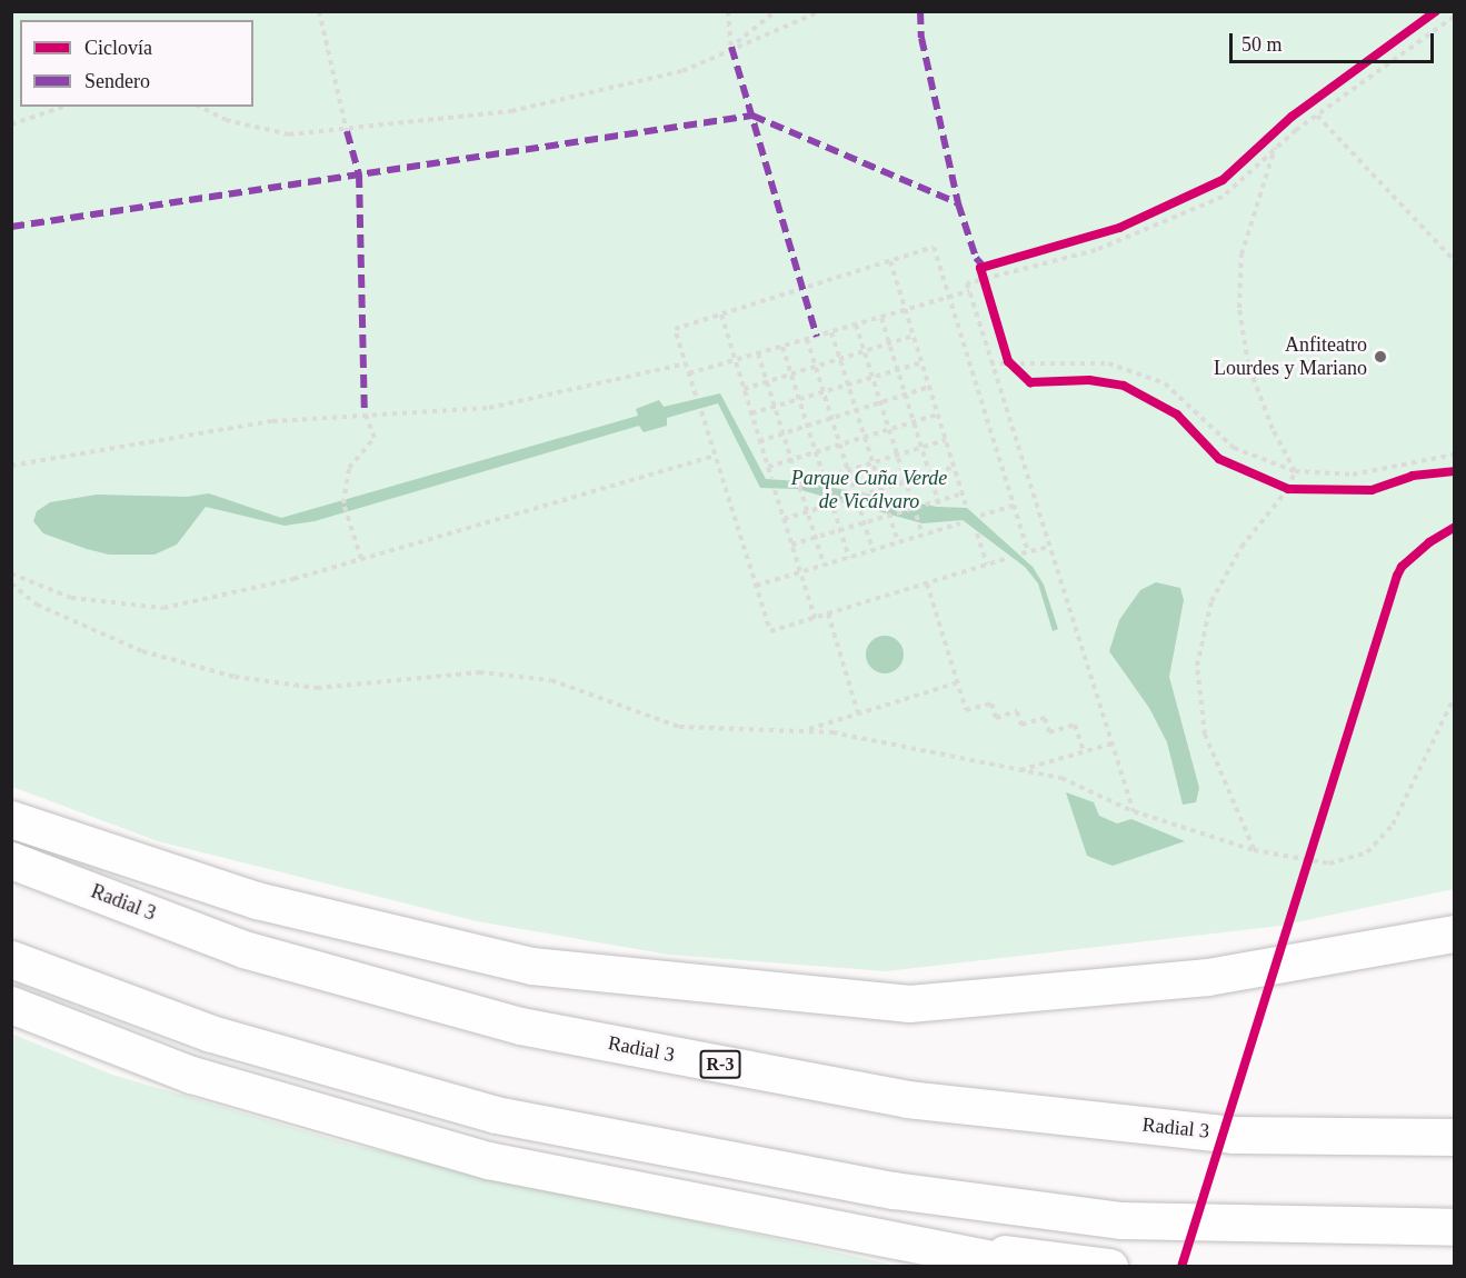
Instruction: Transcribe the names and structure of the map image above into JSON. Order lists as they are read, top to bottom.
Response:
{
  "streets": {
    "highway": ["Radial 3", "R-3"]
  },
  "parks": ["Parque Cuña Verde de Vicálvaro"],
  "places": ["Anfiteatro Lourdes y Mariano"],
  "legend": ["Ciclovía", "Sendero"],
  "scale_bar": "50 m"
}
